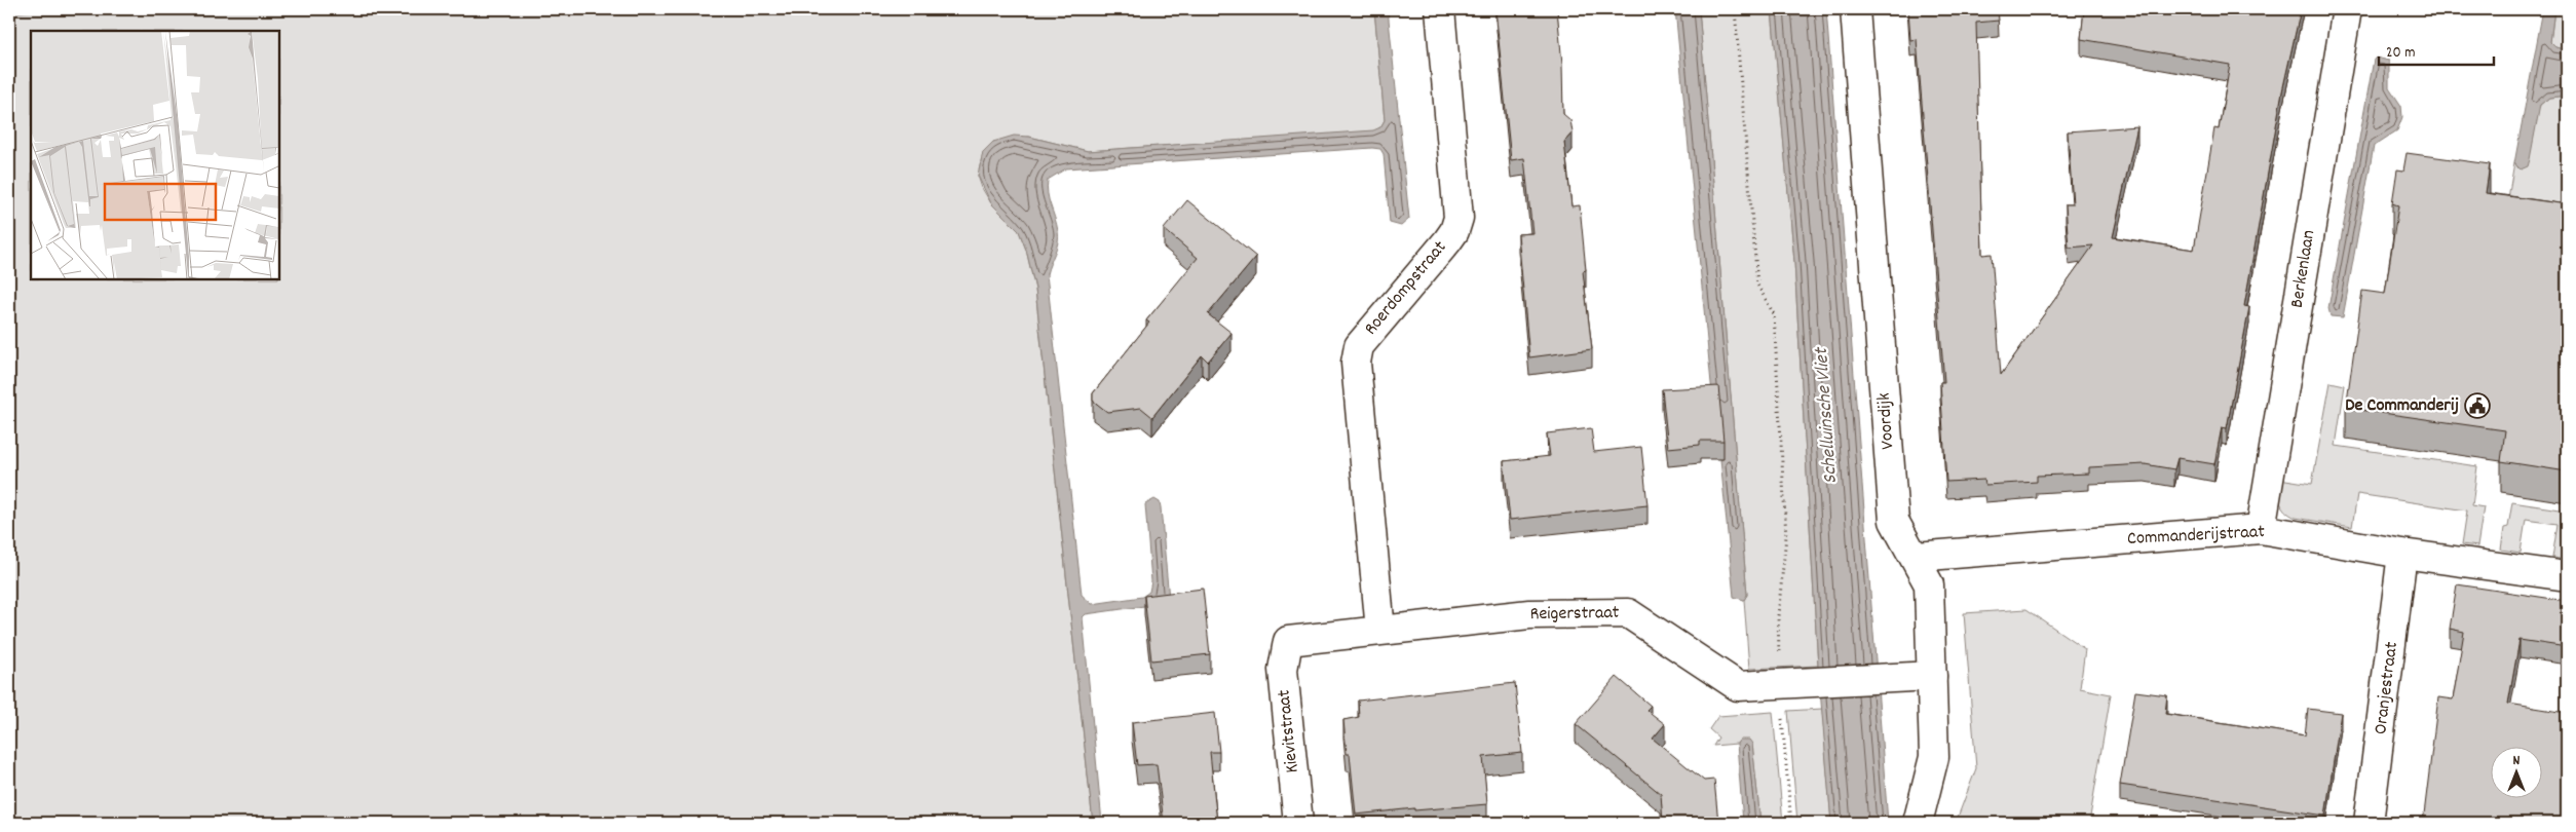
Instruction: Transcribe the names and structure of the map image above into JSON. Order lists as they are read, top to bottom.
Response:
{
  "streets": {
    "street": [
      "Berkenlaan",
      "Roerdompstraat",
      "Voordijk",
      "Commanderijstraat",
      "Reigerstraat",
      "Oranjestraat",
      "Kievitstraat"
    ]
  },
  "crossings": [
    ["Berkenlaan", "Commanderijstraat"],
    ["Roerdompstraat", "Reigerstraat"],
    ["Voordijk", "Commanderijstraat"],
    ["Voordijk", "Reigerstraat"],
    ["Commanderijstraat", "Oranjestraat"],
    ["Reigerstraat", "Kievitstraat"]
  ],
  "water": ["Schelluinsche Vliet"],
  "places": {
    "public building": ["De Commanderij"]
  },
  "scale_bar": "20 m",
  "north": "top"
}
